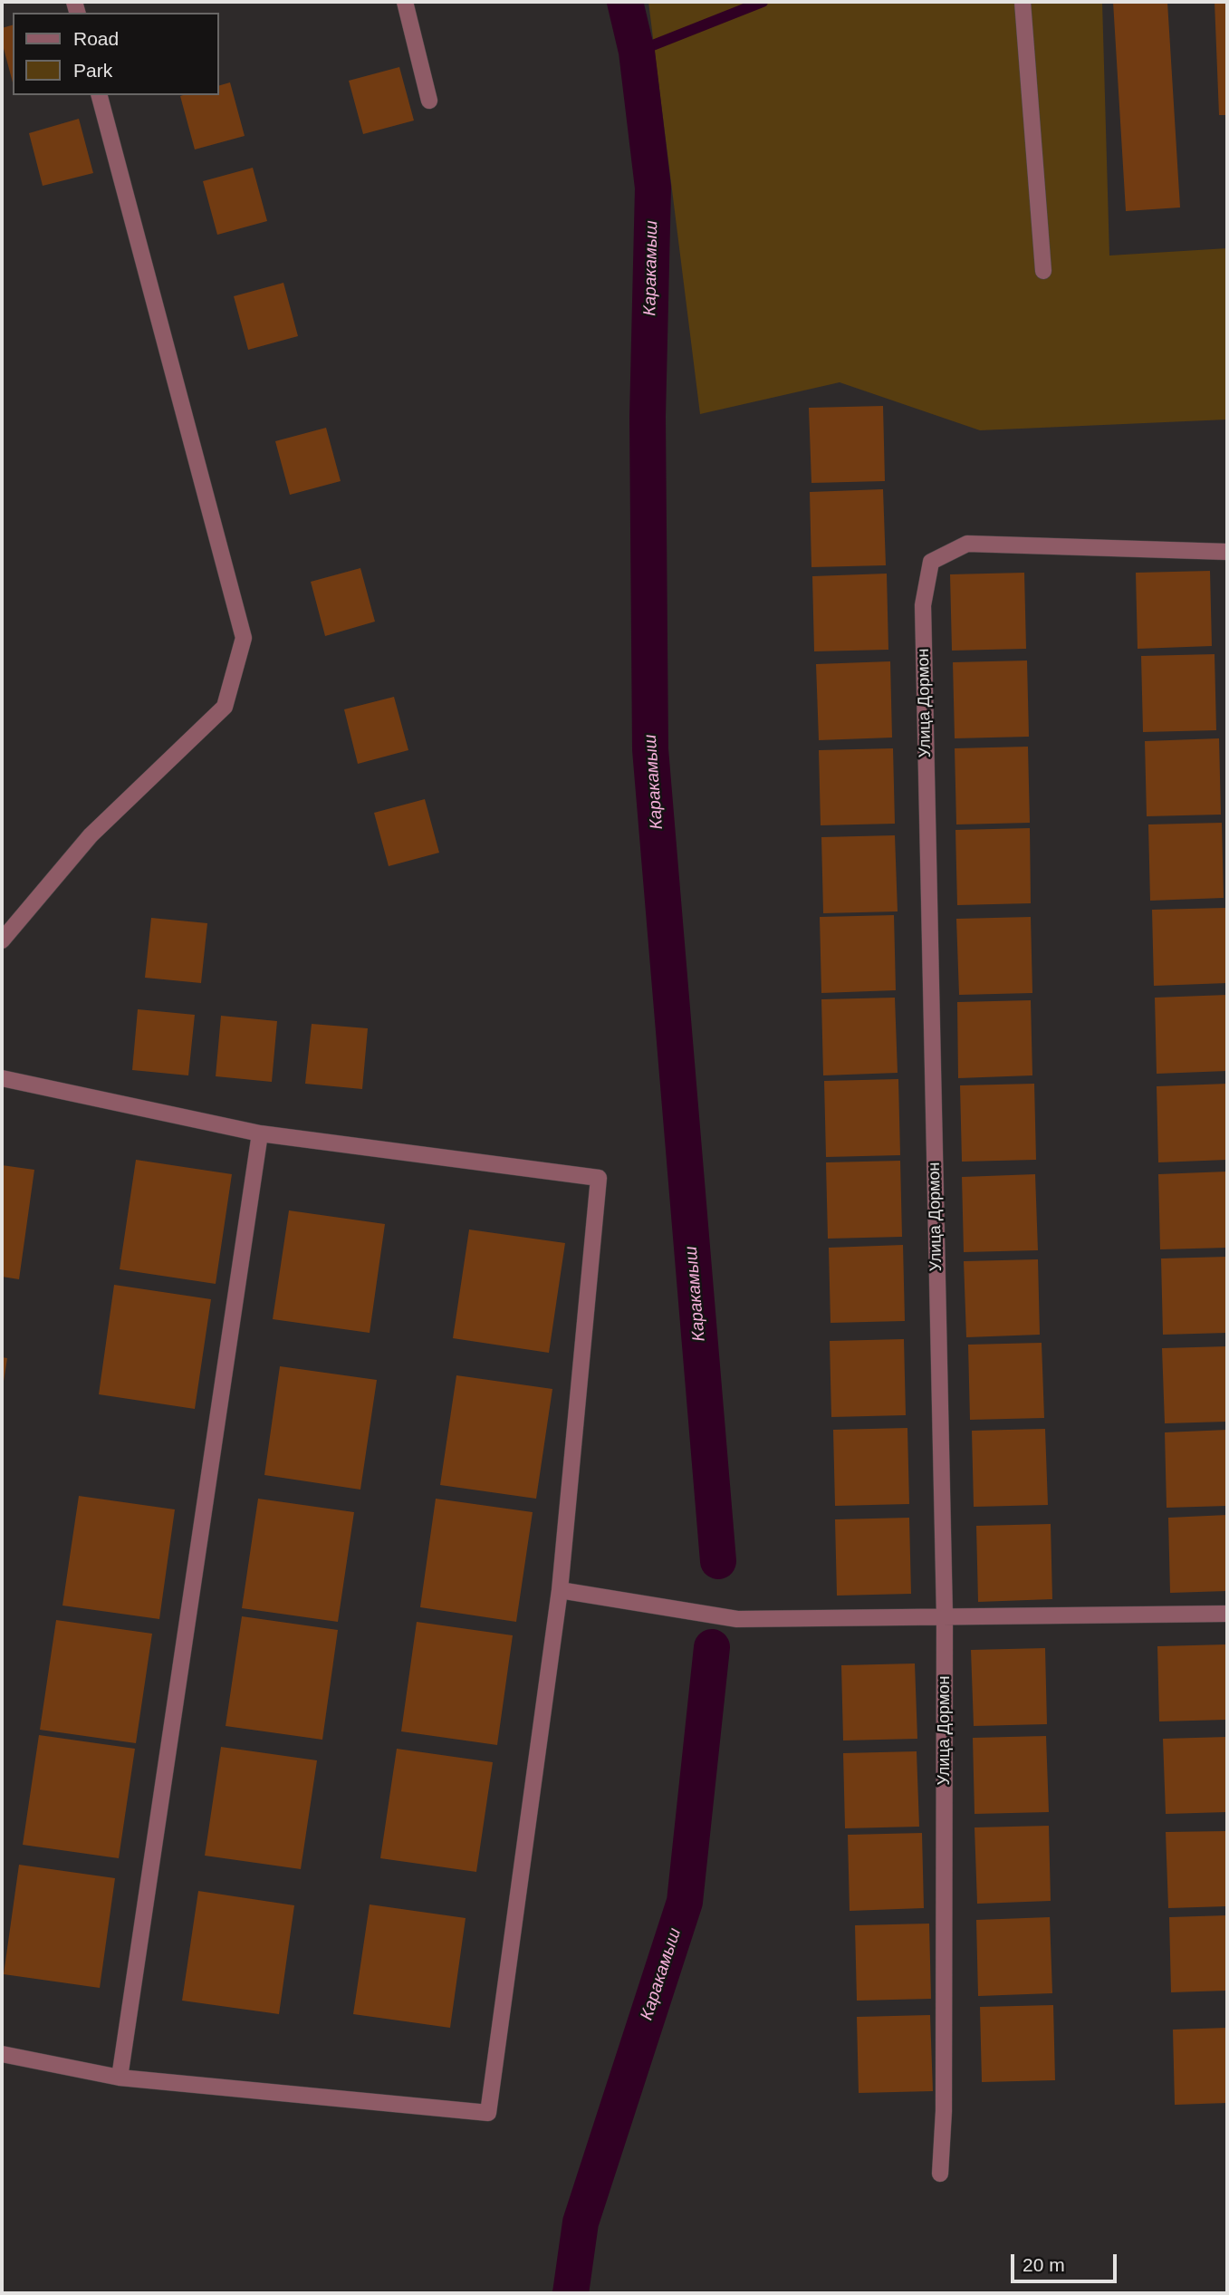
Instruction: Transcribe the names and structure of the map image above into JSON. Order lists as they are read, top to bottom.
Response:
{
  "streets": {
    "street": ["Улица Дормон"]
  },
  "water": ["Каракамыш"],
  "legend": ["Road", "Park"],
  "scale_bar": "20 m"
}
